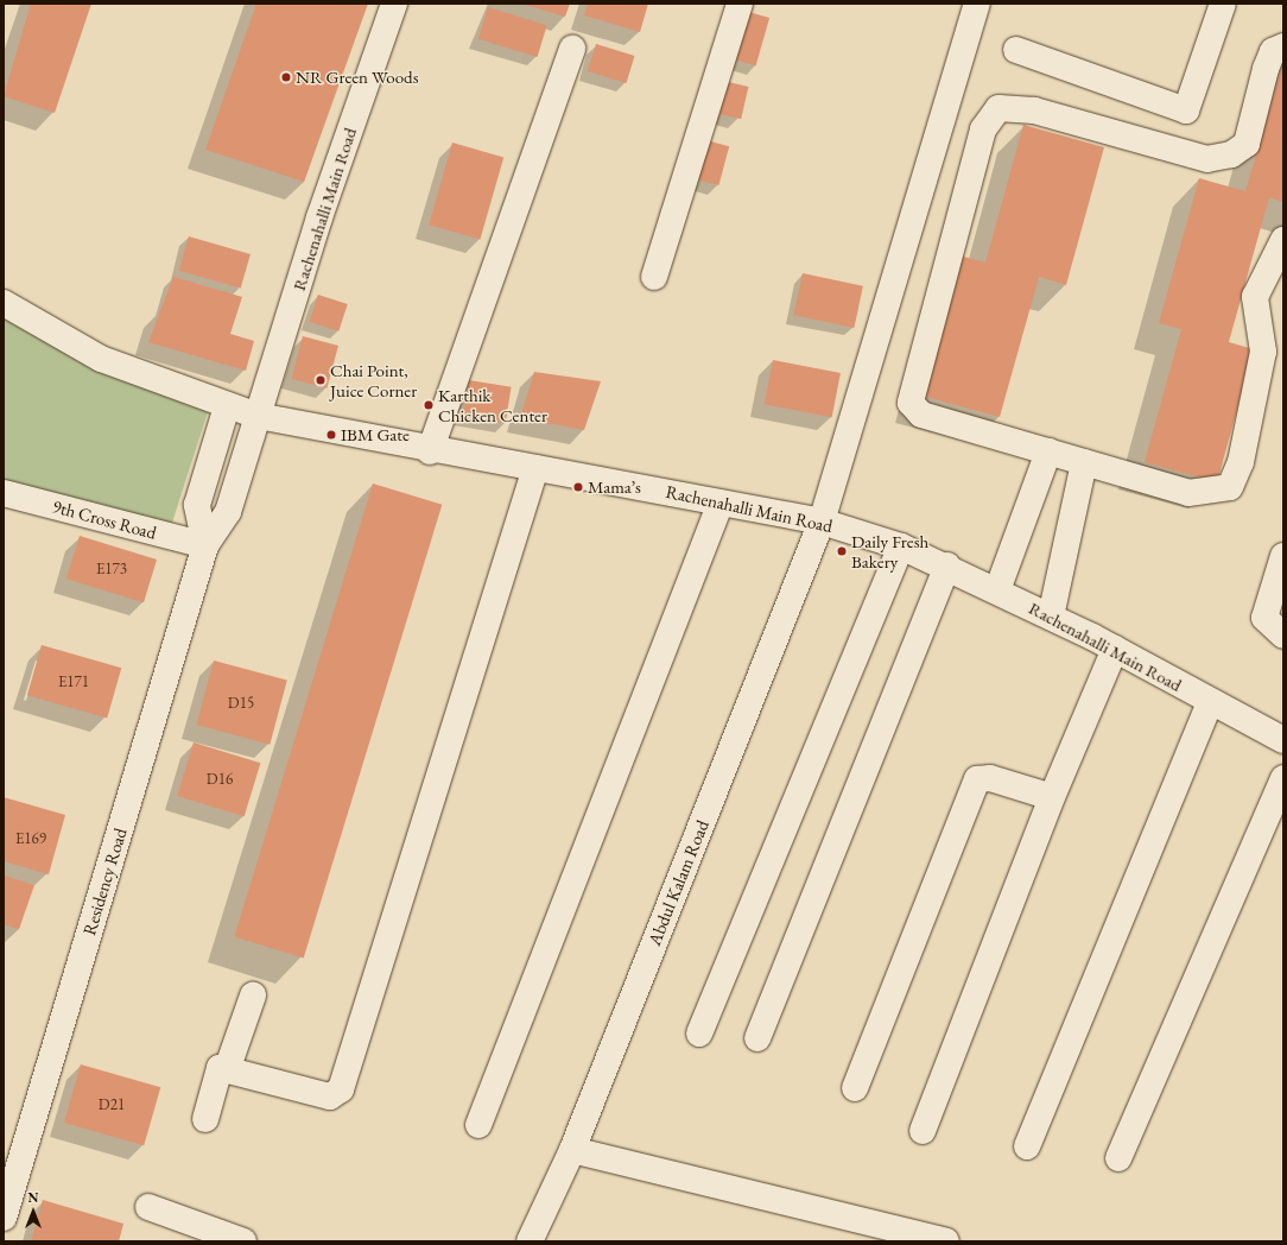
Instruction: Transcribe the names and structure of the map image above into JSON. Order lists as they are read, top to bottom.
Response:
{
  "streets": {
    "street": [
      "Rachenahalli Main Road",
      "9th Cross Road",
      "Residency Road",
      "Abdul Kalam Road"
    ]
  },
  "crossings": [
    ["Rachenahalli Main Road", "Residency Road"],
    ["Rachenahalli Main Road", "Abdul Kalam Road"],
    ["9th Cross Road", "Residency Road"]
  ],
  "places": [
    "NR Green Woods",
    "Chai Point, Juice Corner",
    "Karthik Chicken Center",
    "IBM Gate",
    "Mama’s",
    "Daily Fresh Bakery"
  ],
  "house_numbers": [
    "E173",
    "E171",
    "D15",
    "D16",
    "E169",
    "D21"
  ],
  "north": "top"
}
